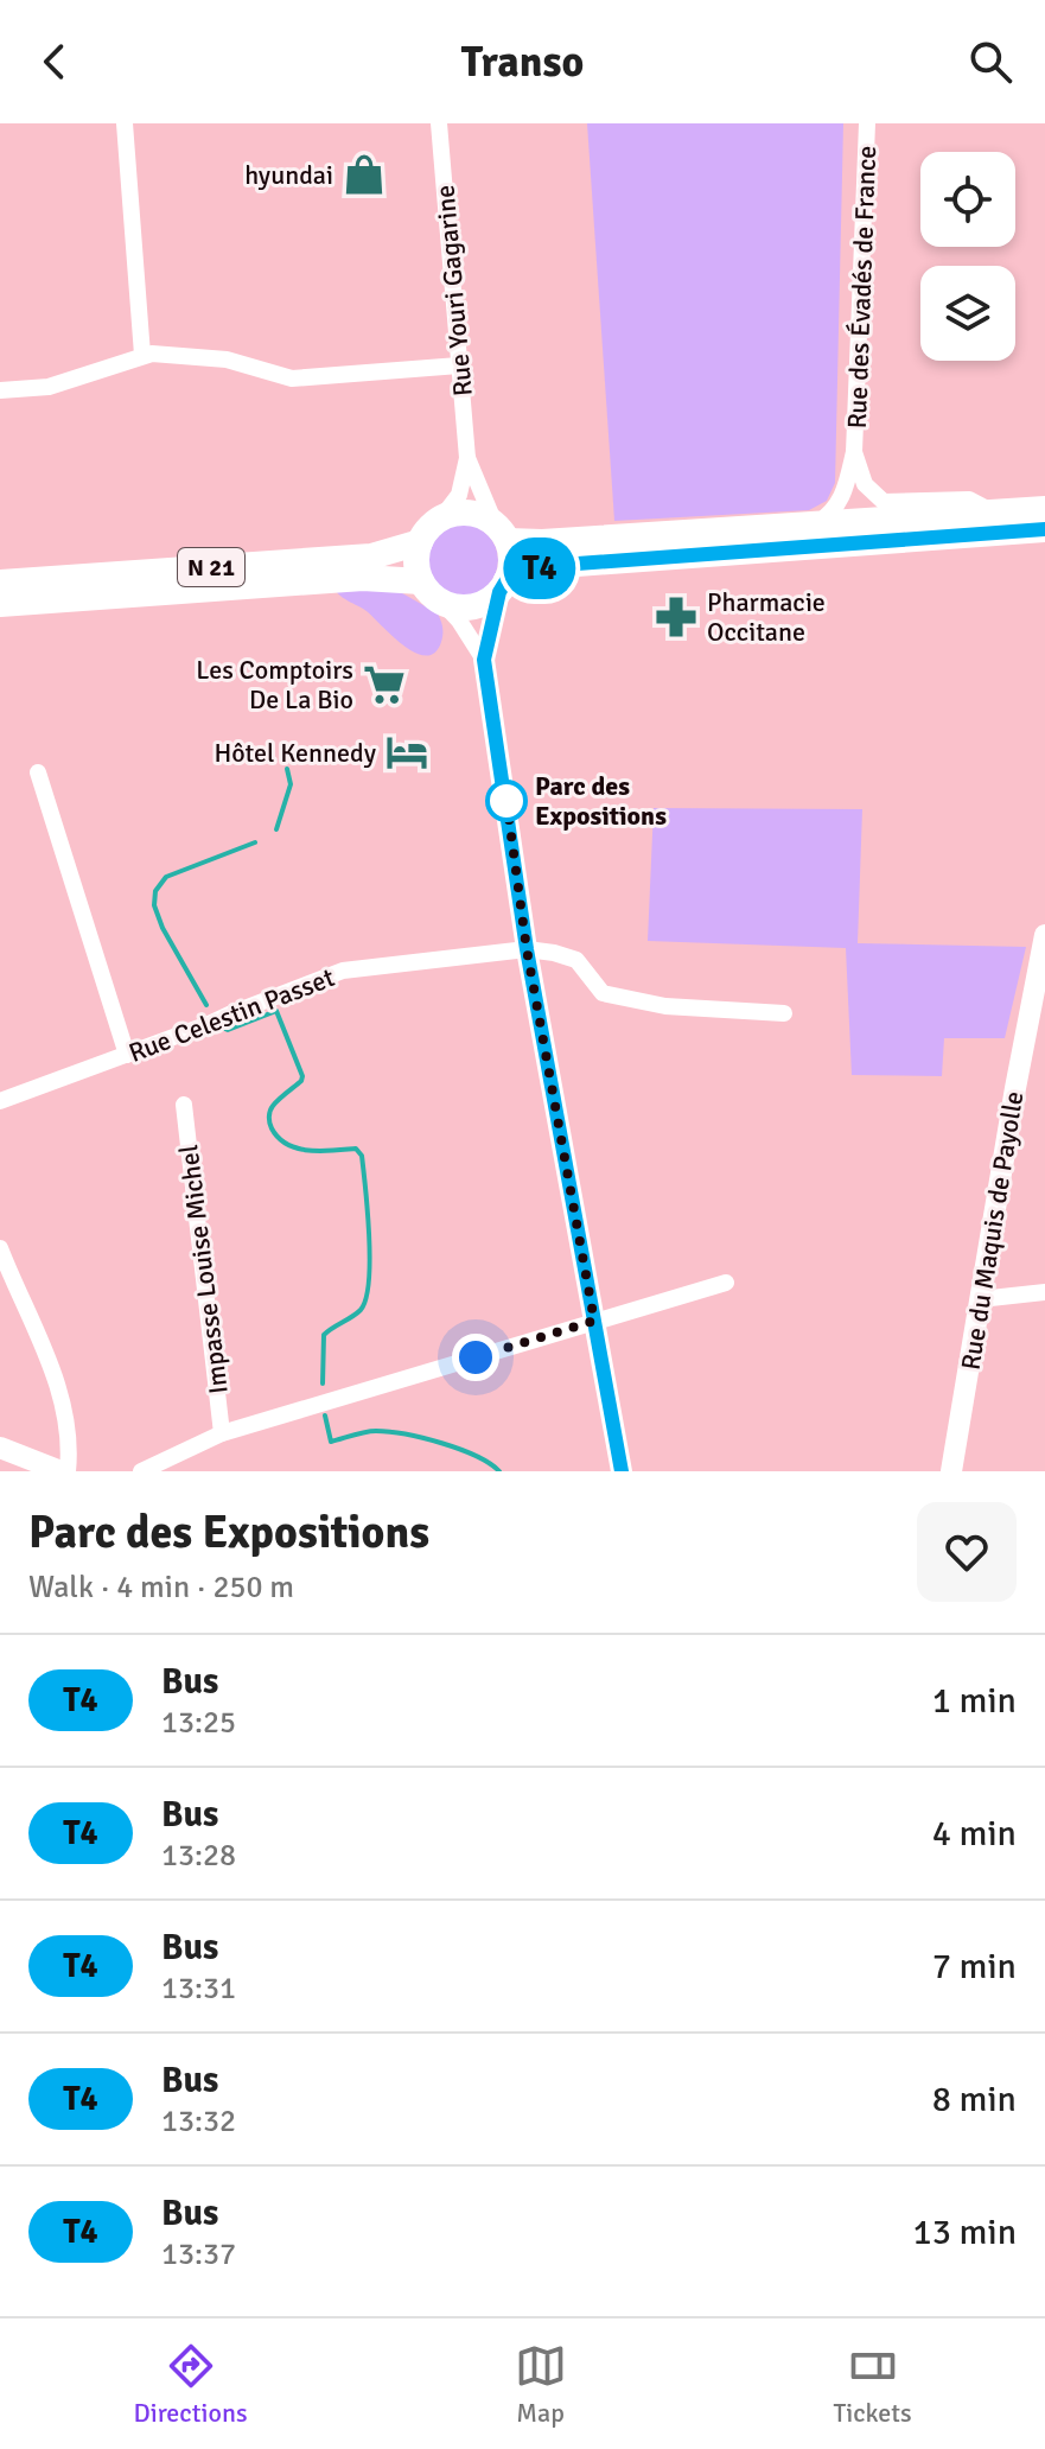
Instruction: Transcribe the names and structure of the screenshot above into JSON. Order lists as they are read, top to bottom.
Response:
{
  "streets": {
    "main road": ["N 21"],
    "street": [
      "Rue des Évadés de France",
      "Rue Youri Gagarine",
      "Rue Celestin Passet",
      "Rue du Maquis de Payolle",
      "Impasse Louise Michel"
    ]
  },
  "crossings": [
    ["Rue Youri Gagarine", "N 21"]
  ],
  "places": {
    "shop": ["hyundai"],
    "pharmacy": ["Pharmacie Occitane"],
    "supermarket": ["Les Comptoirs De La Bio"],
    "hotel": ["Hôtel Kennedy"],
    "other": ["Parc des Expositions"]
  },
  "lines": ["bus line T4"],
  "page": {
    "header": "Transo",
    "on_map": "T4",
    "heading": ["Parc des Expositions", "Walk · 4 min · 250 m"],
    "list": [
      {
        "mark": "T4",
        "name": "Bus",
        "note": "13:25",
        "value": "1 min"
      },
      {
        "mark": "T4",
        "name": "Bus",
        "note": "13:28",
        "value": "4 min"
      },
      {
        "mark": "T4",
        "name": "Bus",
        "note": "13:31",
        "value": "7 min"
      },
      {
        "mark": "T4",
        "name": "Bus",
        "note": "13:32",
        "value": "8 min"
      },
      {
        "mark": "T4",
        "name": "Bus",
        "note": "13:37",
        "value": "13 min"
      }
    ],
    "tabs": ["Directions", "Map", "Tickets"]
  }
}
